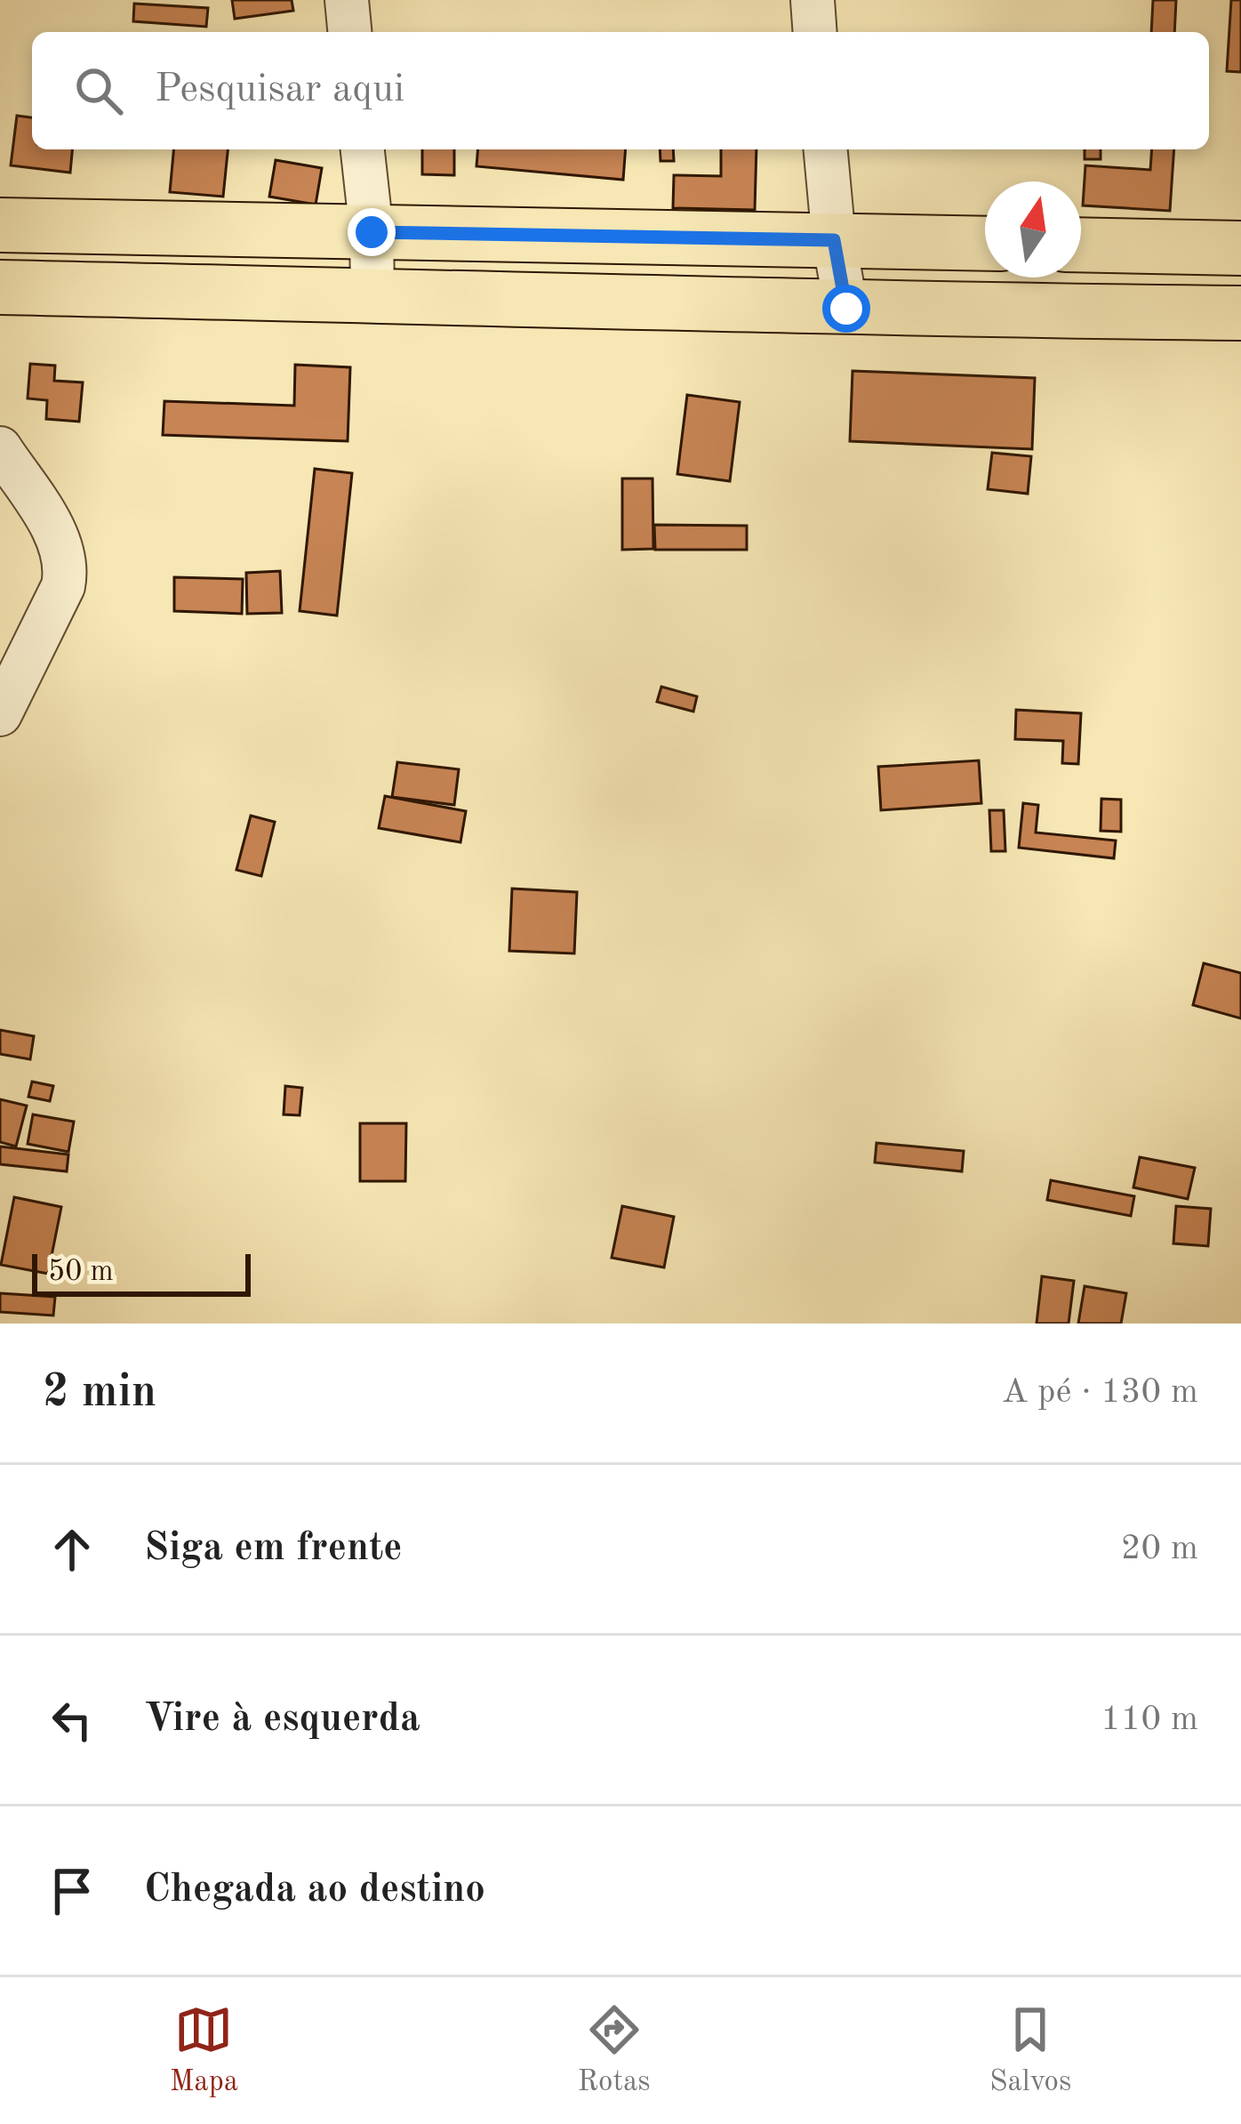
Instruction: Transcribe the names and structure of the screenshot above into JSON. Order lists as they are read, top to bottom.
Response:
{
  "scale_bar": "50 m",
  "north": "top",
  "page": {
    "search": "Pesquisar aqui",
    "scale": "50 m",
    "heading": ["2 min", "A pé · 130 m"],
    "list": [
      ["Siga em frente", "20 m"],
      ["Vire à esquerda", "110 m"],
      "Chegada ao destino"
    ],
    "nav": ["Mapa", "Rotas", "Salvos"]
  }
}
